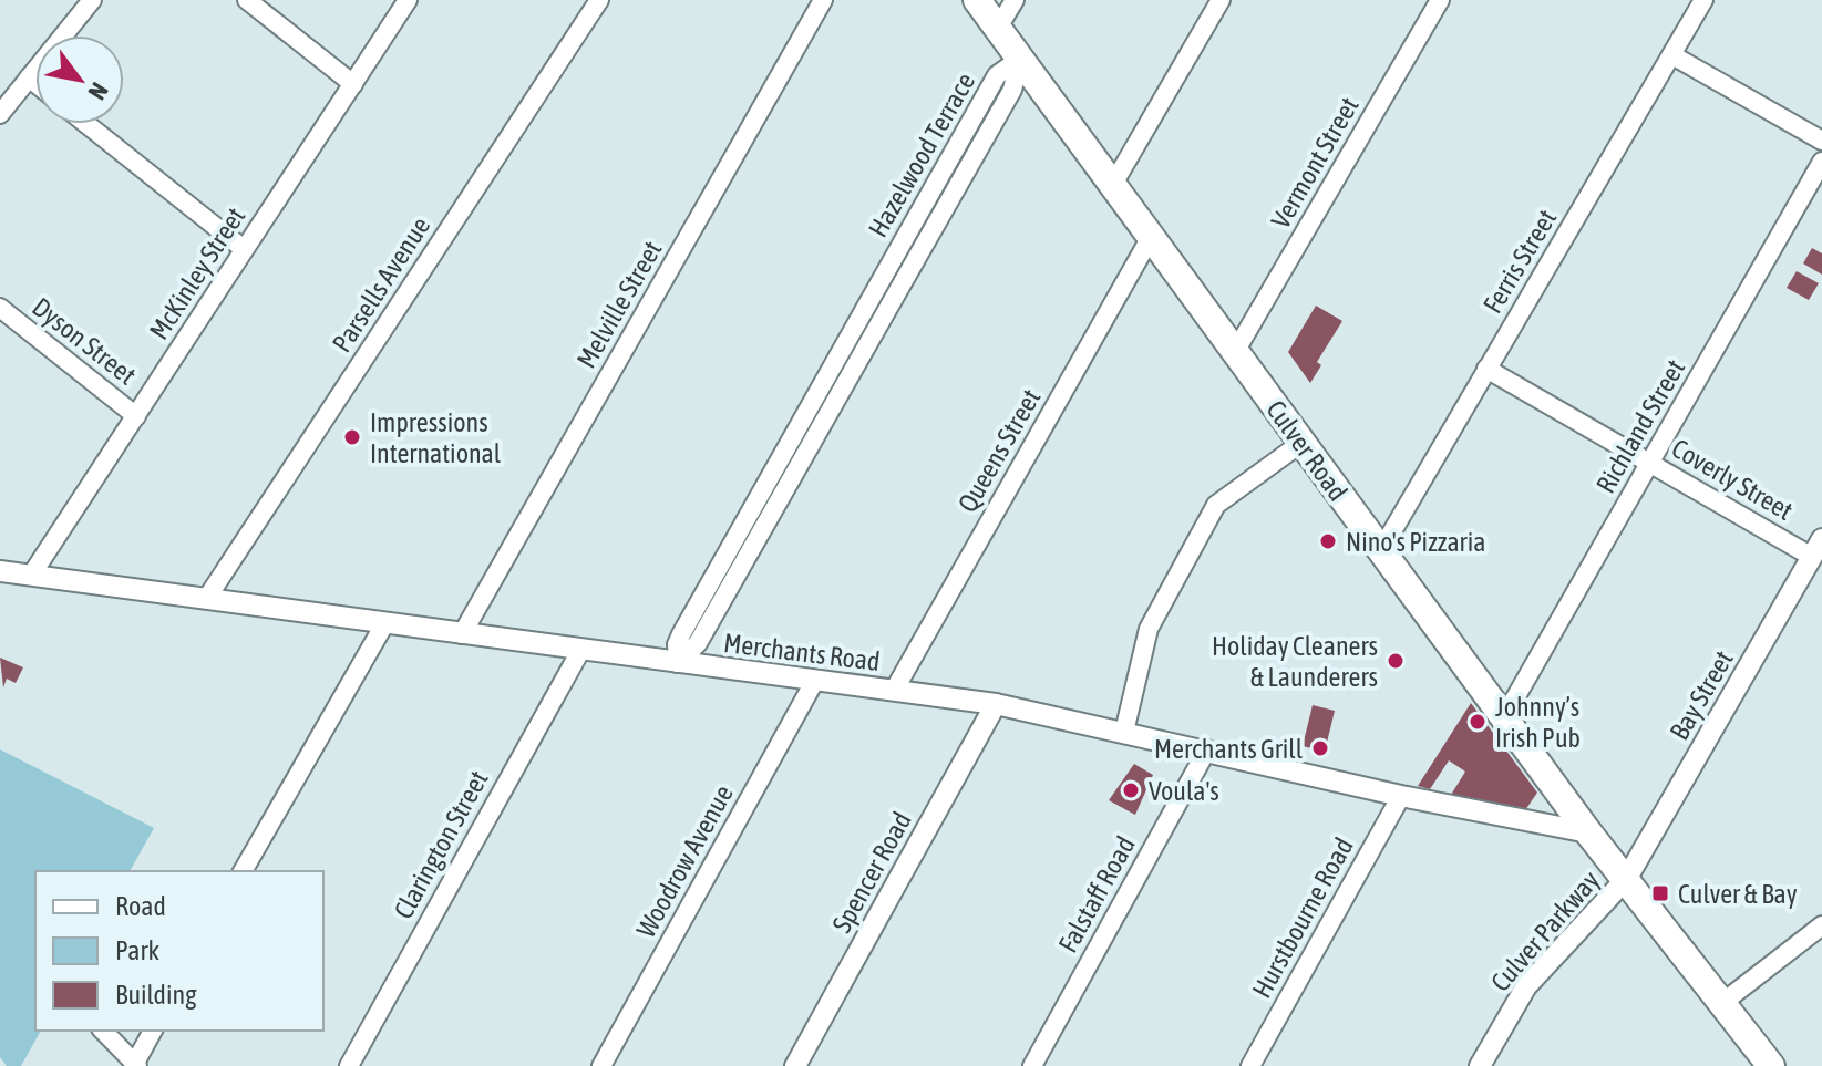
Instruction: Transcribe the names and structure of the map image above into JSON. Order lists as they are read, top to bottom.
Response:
{
  "streets": {
    "main road": ["Culver Road"],
    "street": [
      "Hazelwood Terrace",
      "Vermont Street",
      "Ferris Street",
      "McKinley Street",
      "Parsells Avenue",
      "Melville Street",
      "Dyson Street",
      "Richland Street",
      "Queens Street",
      "Coverly Street",
      "Merchants Road",
      "Bay Street",
      "Clarington Street",
      "Woodrow Avenue",
      "Spencer Road",
      "Falstaff Road",
      "Hurstbourne Road",
      "Culver Parkway"
    ]
  },
  "crossings": [
    ["Hazelwood Terrace", "Culver Road"],
    ["Hazelwood Terrace", "Merchants Road"],
    ["Vermont Street", "Culver Road"],
    ["Ferris Street", "Culver Road"],
    ["Ferris Street", "Coverly Street"],
    ["McKinley Street", "Dyson Street"],
    ["McKinley Street", "Merchants Road"],
    ["Parsells Avenue", "Merchants Road"],
    ["Melville Street", "Merchants Road"],
    ["Richland Street", "Culver Road"],
    ["Richland Street", "Coverly Street"],
    ["Queens Street", "Culver Road"],
    ["Queens Street", "Merchants Road"],
    ["Culver Road", "Merchants Road"],
    ["Culver Road", "Bay Street"],
    ["Culver Road", "Culver Parkway"],
    ["Coverly Street", "Bay Street"],
    ["Merchants Road", "Clarington Street"],
    ["Merchants Road", "Woodrow Avenue"],
    ["Merchants Road", "Spencer Road"],
    ["Merchants Road", "Falstaff Road"],
    ["Merchants Road", "Hurstbourne Road"],
    ["Bay Street", "Culver Parkway"]
  ],
  "places": {
    "other": [
      "Impressions International",
      "Nino's Pizzaria",
      "Holiday Cleaners & Launderers",
      "Johnny’s Irish Pub",
      "Merchants Grill",
      "Voula's"
    ],
    "transit": ["Culver & Bay"]
  },
  "legend": ["Road", "Park", "Building"],
  "north": "bottom right"
}
